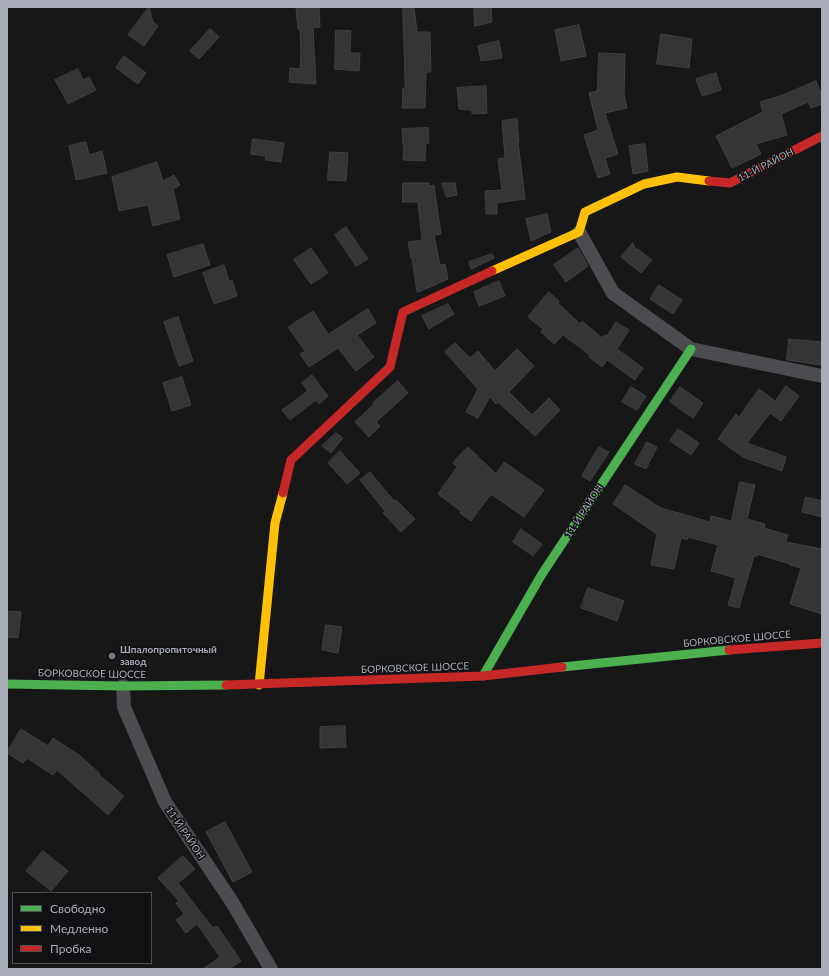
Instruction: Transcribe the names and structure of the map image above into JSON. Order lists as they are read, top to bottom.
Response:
{
  "streets": {
    "street": ["11-Й РАЙОН", "БОРКОВСКОЕ ШОССЕ"]
  },
  "crossings": [
    ["11-Й РАЙОН", "БОРКОВСКОЕ ШОССЕ"]
  ],
  "places": ["Шпалопропиточный завод"],
  "legend": ["Свободно", "Медленно", "Пробка"]
}
